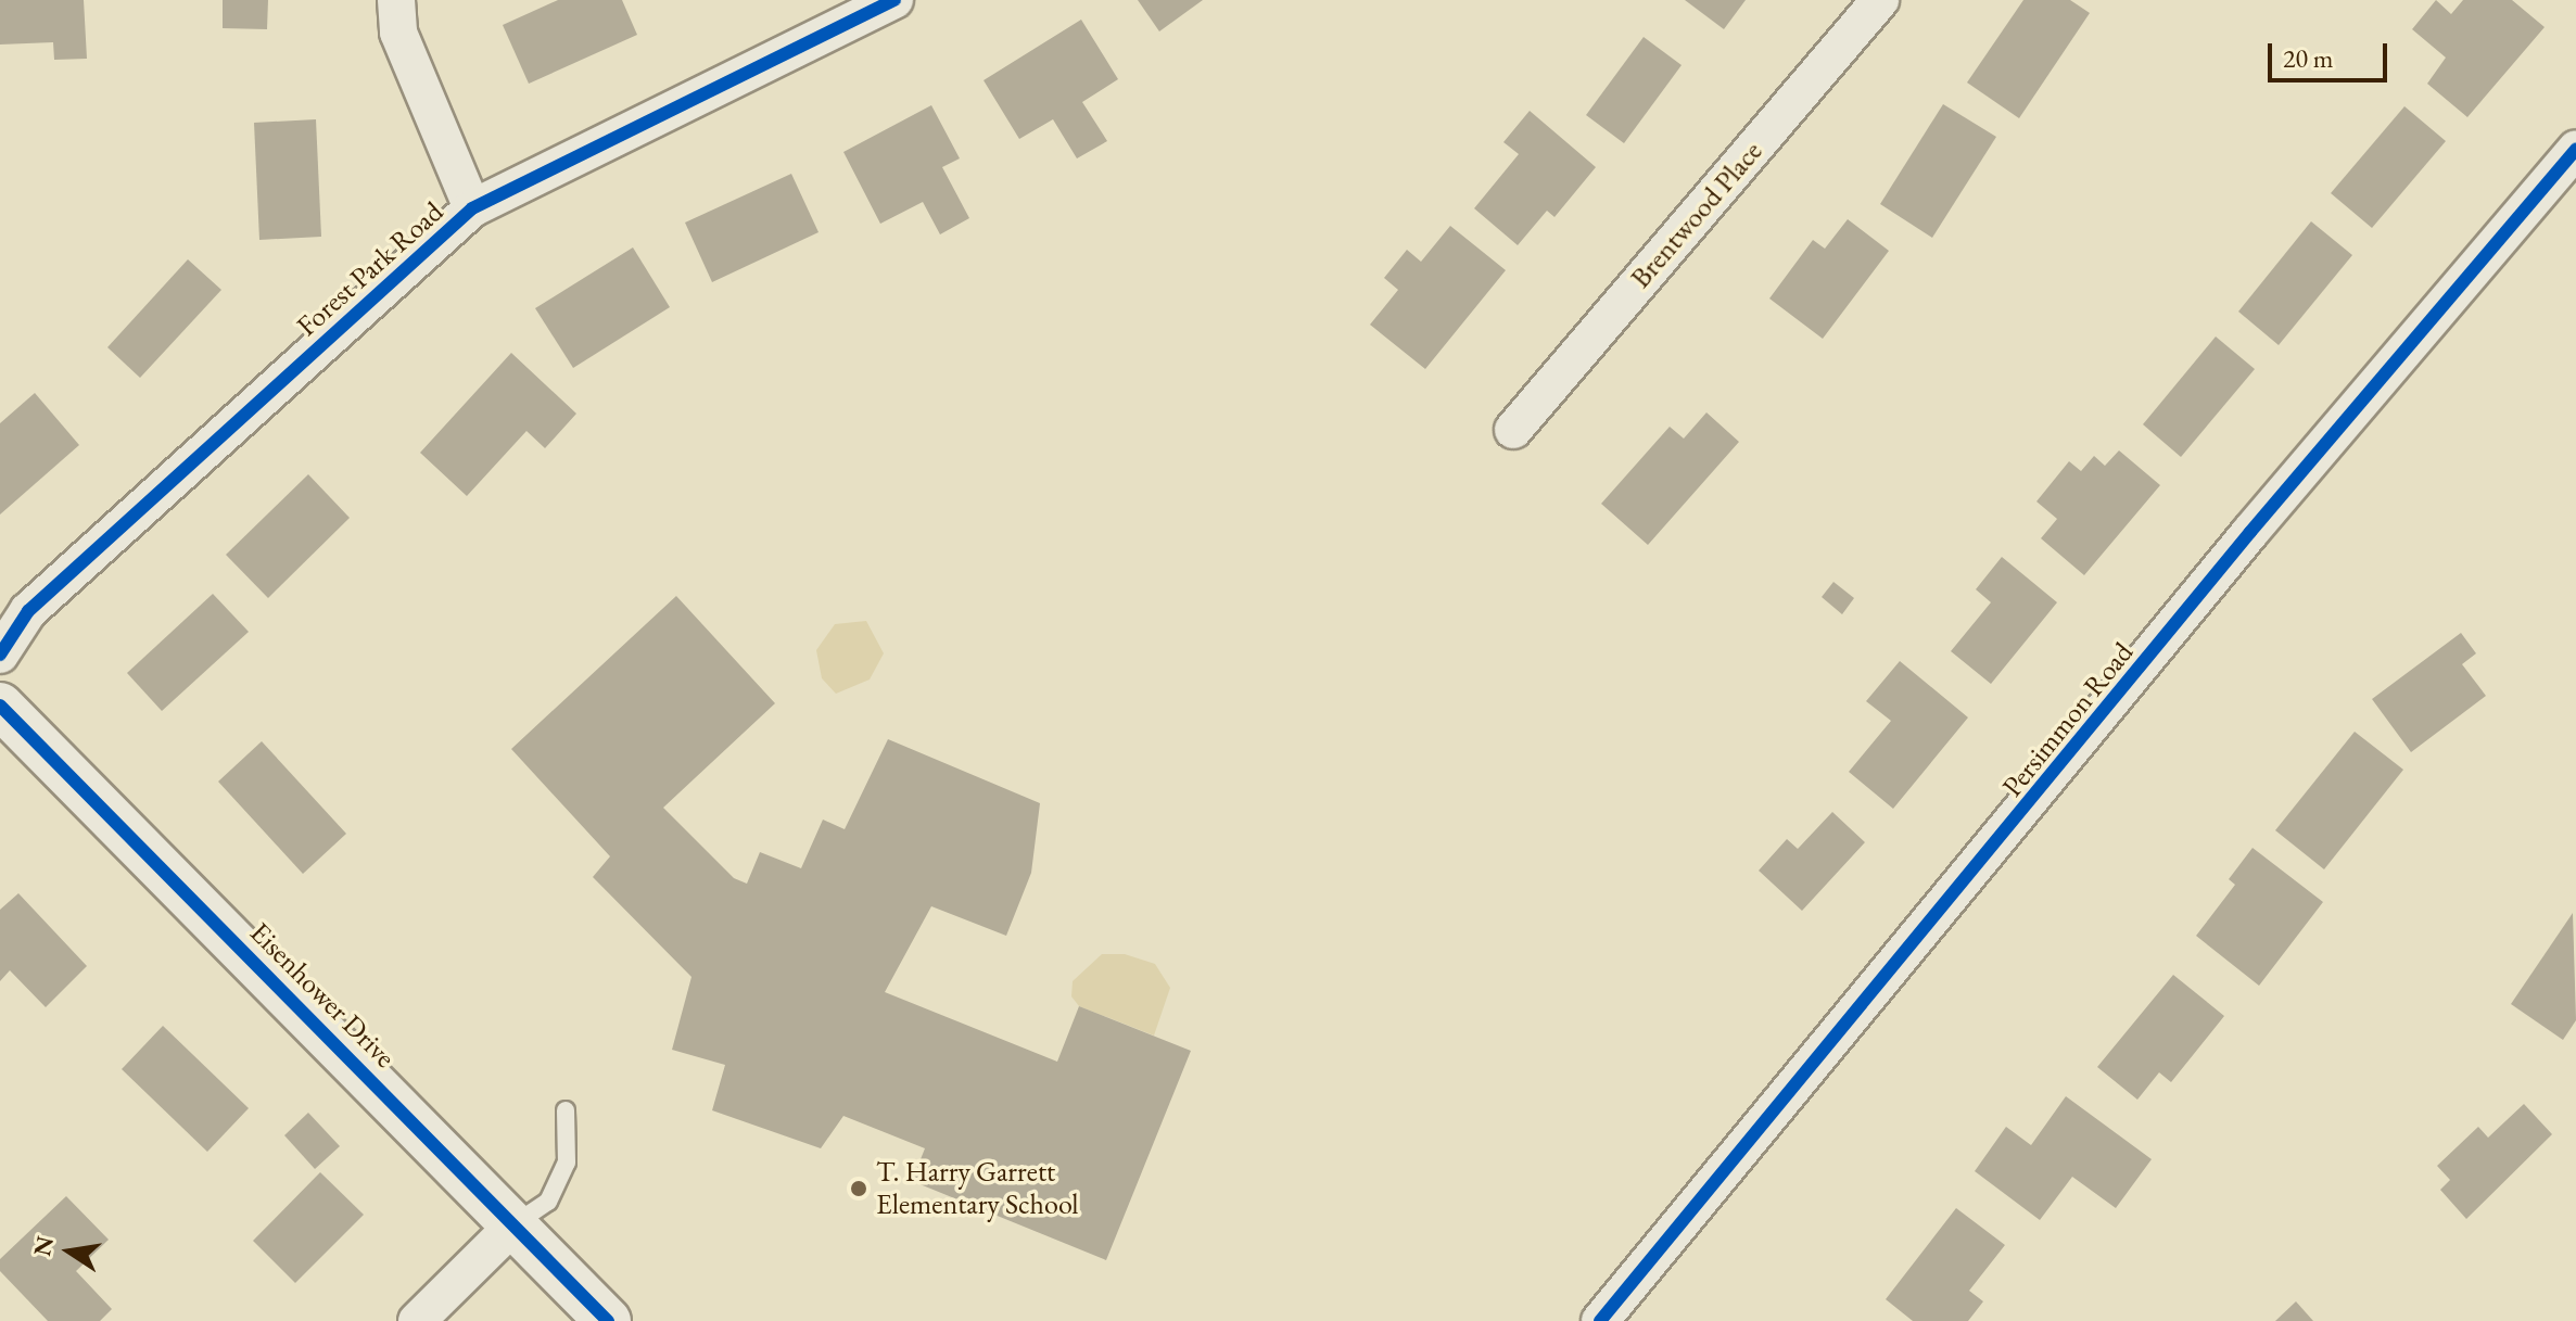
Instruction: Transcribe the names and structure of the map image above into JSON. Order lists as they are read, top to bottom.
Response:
{
  "streets": {
    "street": [
      "Brentwood Place",
      "Forest Park Road",
      "Persimmon Road",
      "Eisenhower Drive"
    ]
  },
  "places": ["T. Harry Garrett Elementary School"],
  "scale_bar": "20 m",
  "north": "left"
}
